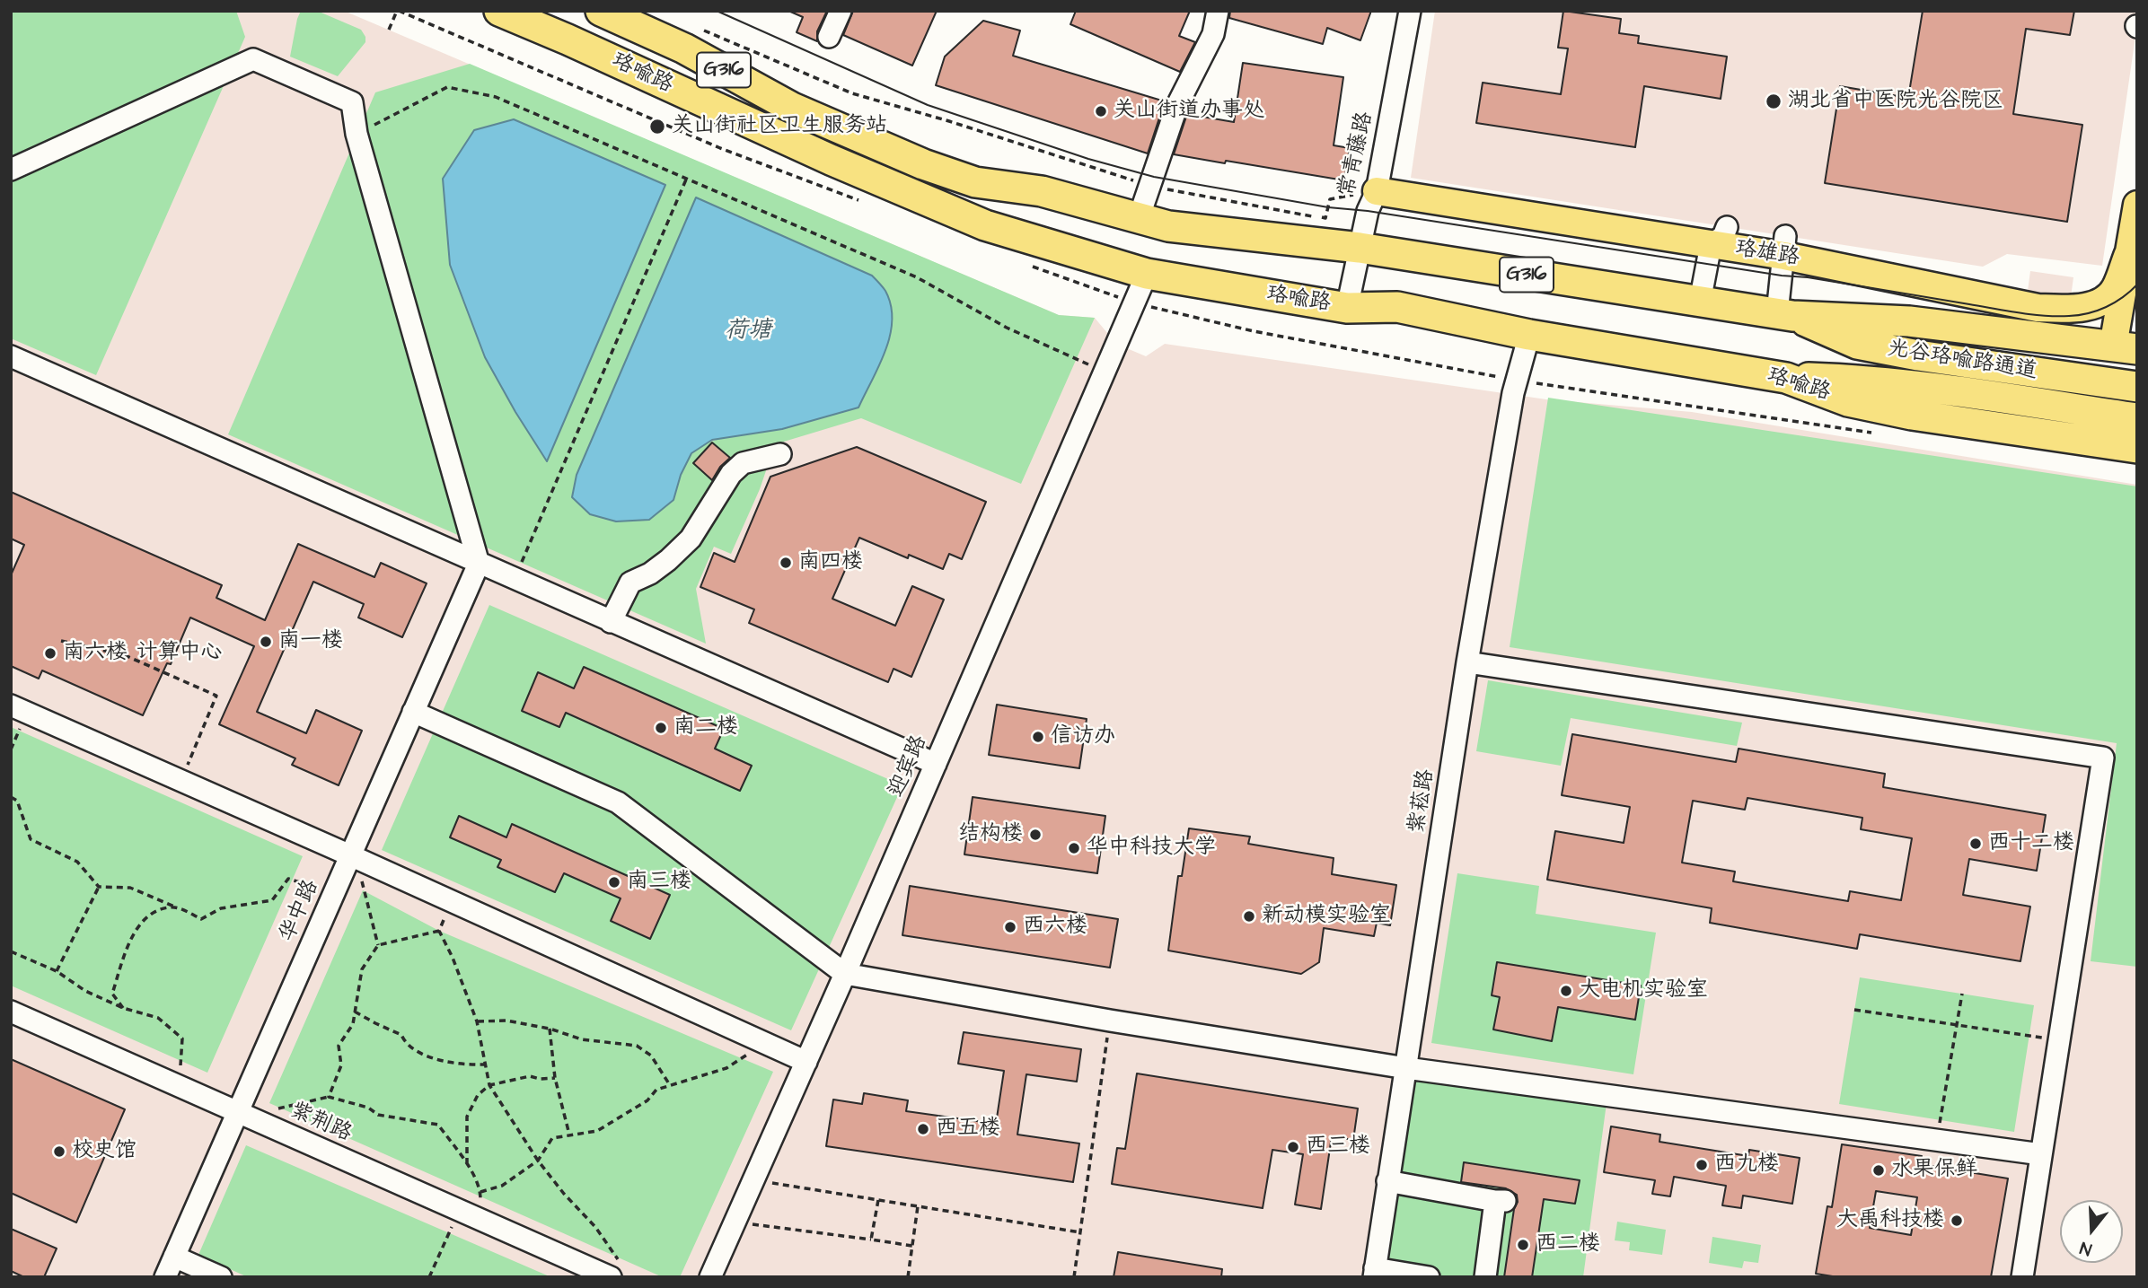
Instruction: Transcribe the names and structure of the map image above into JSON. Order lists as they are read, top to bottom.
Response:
{
  "streets": {
    "highway": ["G316", "珞喻路", "光谷珞喻路通道"],
    "main road": ["珞雄路"],
    "street": [
      "常青藤路",
      "迎宾路",
      "紫菘路",
      "华中路",
      "紫荆路"
    ]
  },
  "crossings": [
    ["珞喻路", "常青藤路"],
    ["珞喻路", "珞雄路"],
    ["珞喻路", "光谷珞喻路通道"],
    ["珞喻路", "迎宾路"],
    ["珞喻路", "紫菘路"],
    ["常青藤路", "珞雄路"],
    ["华中路", "紫荆路"]
  ],
  "water": ["荷塘"],
  "places": [
    "湖北省中医院光谷院区",
    "关山街道办事处",
    "关山街社区卫生服务站",
    "南四楼",
    "南一楼",
    "南六楼 计算中心",
    "南二楼",
    "信访办",
    "结构楼",
    "西十二楼",
    "华中科技大学",
    "南三楼",
    "新动模实验室",
    "西六楼",
    "大电机实验室",
    "西五楼",
    "西三楼",
    "校史馆",
    "西九楼",
    "水果保鲜",
    "大禹科技楼",
    "西二楼"
  ],
  "north": "bottom"
}
